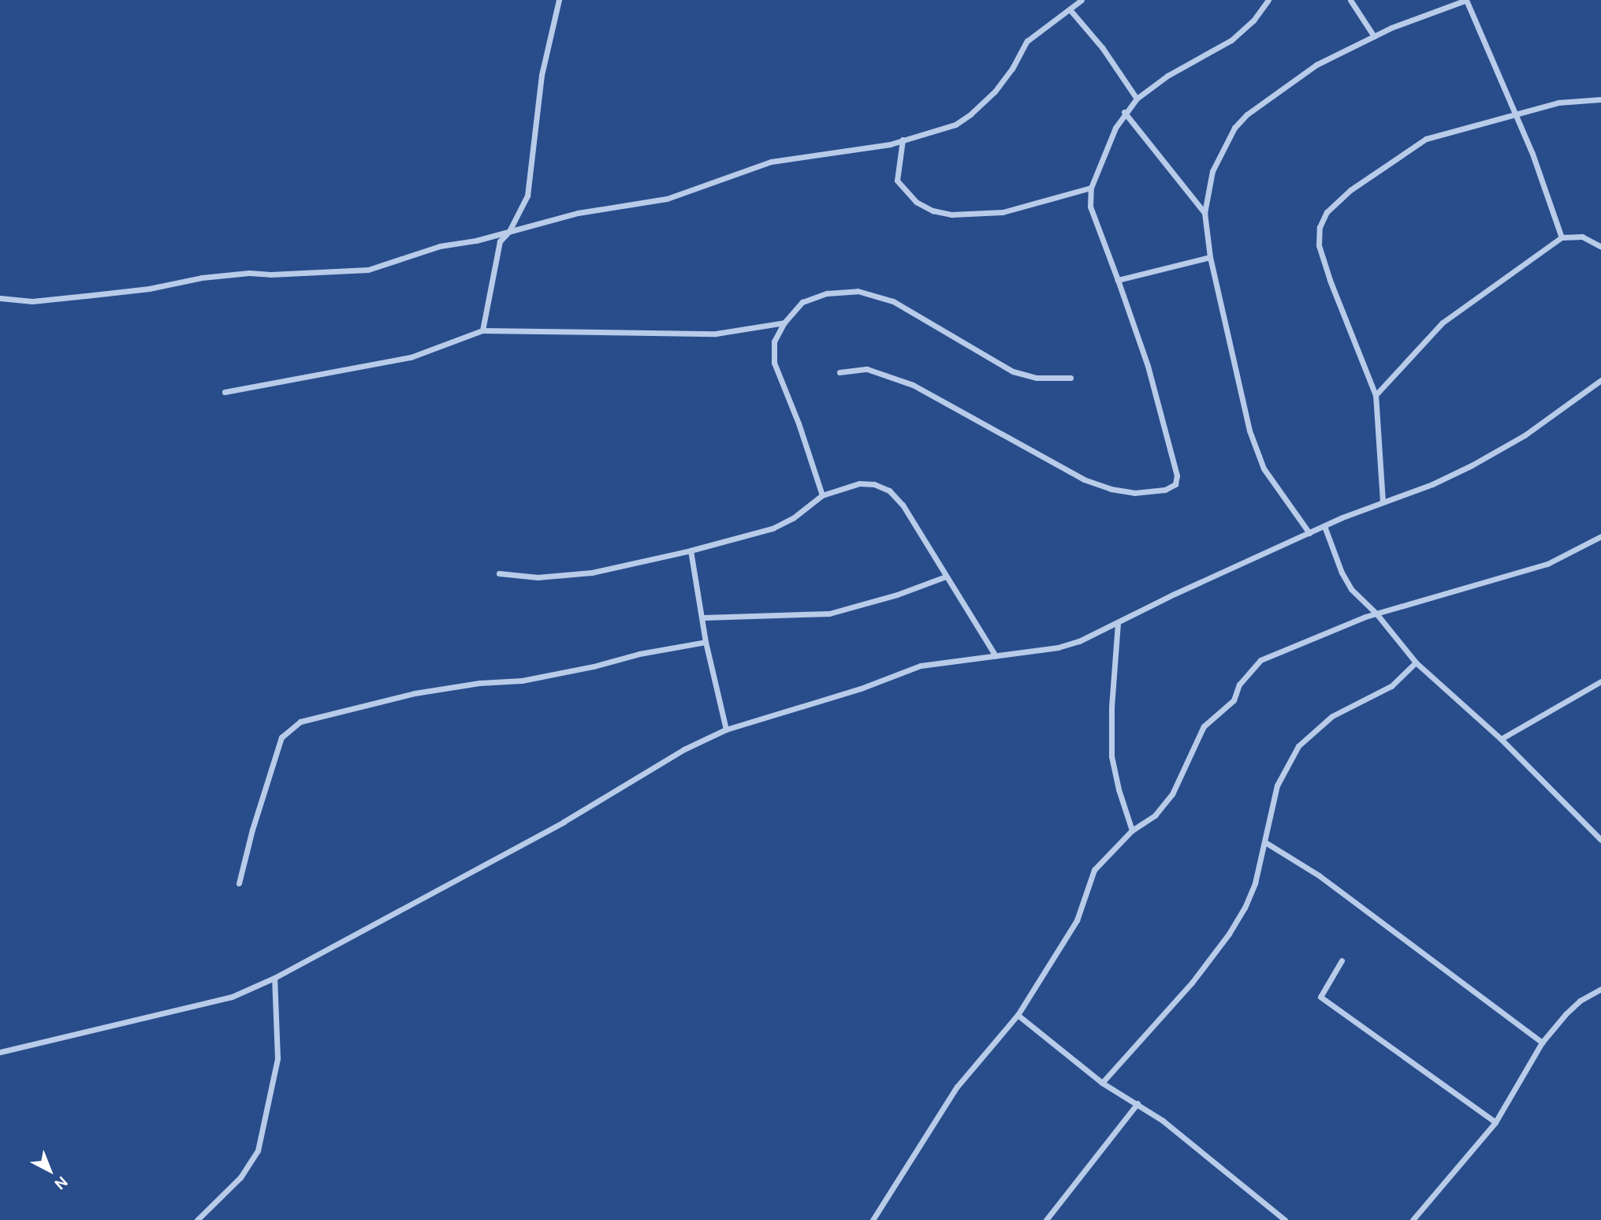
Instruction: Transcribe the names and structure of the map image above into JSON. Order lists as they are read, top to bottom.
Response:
{
  "north": "bottom right"
}
